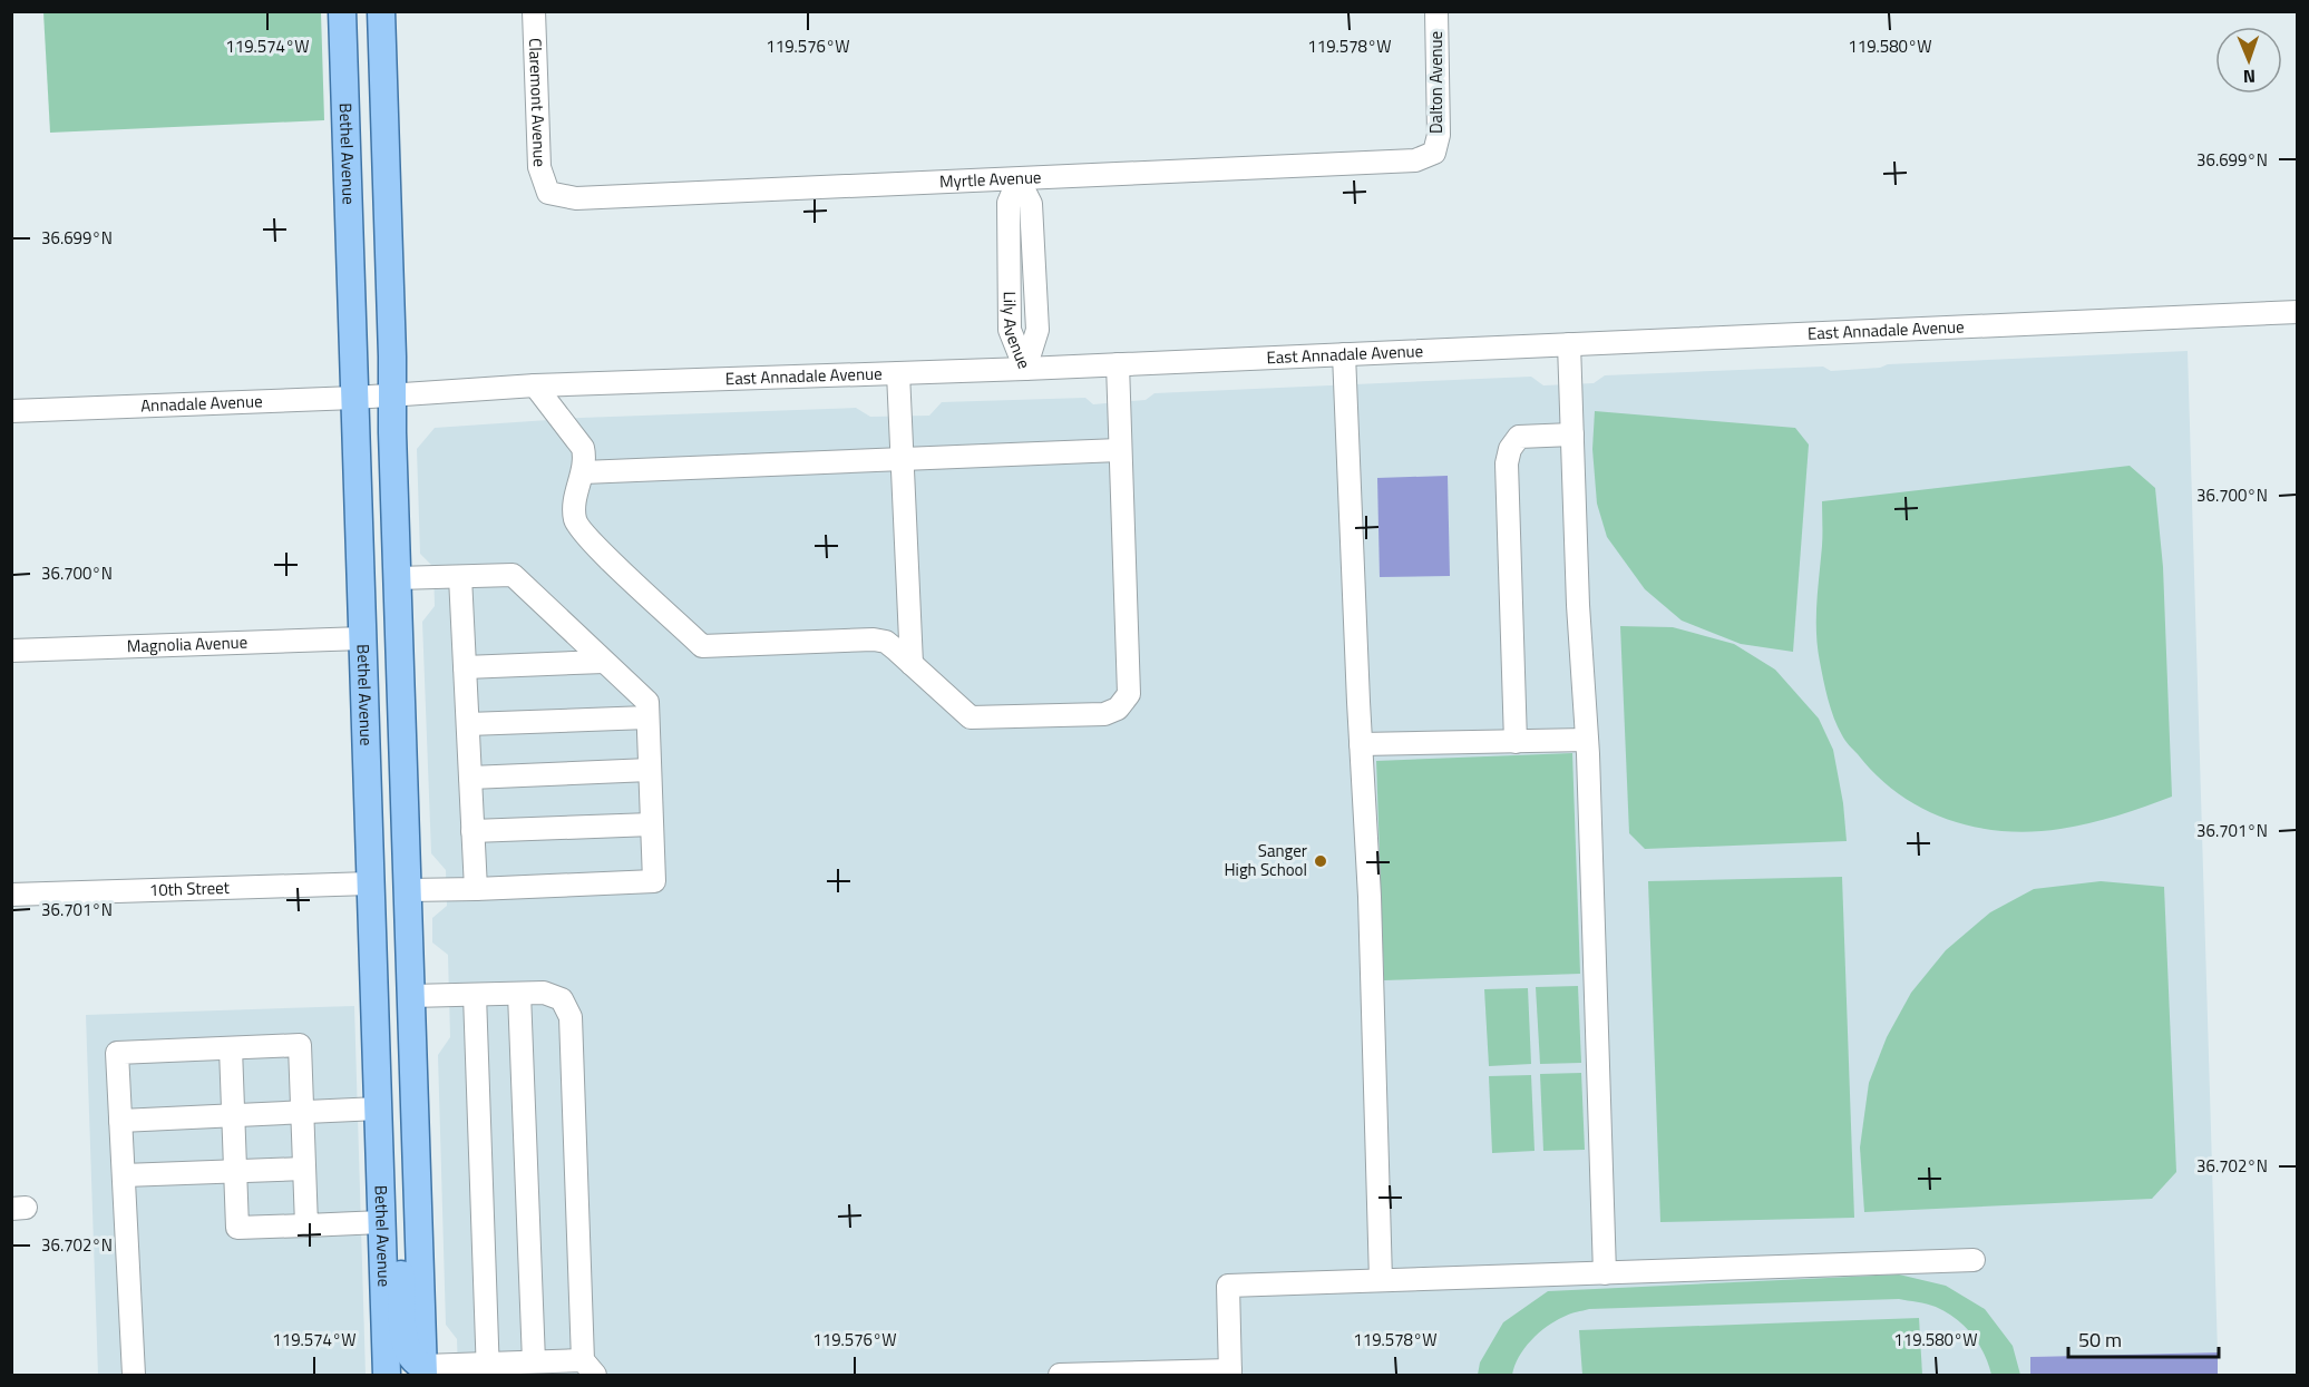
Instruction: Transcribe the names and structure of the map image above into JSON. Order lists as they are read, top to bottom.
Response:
{
  "streets": {
    "main road": ["Bethel Avenue"],
    "street": [
      "Dalton Avenue",
      "Claremont Avenue",
      "Myrtle Avenue",
      "Lily Avenue",
      "East Annadale Avenue",
      "Annadale Avenue",
      "Magnolia Avenue",
      "10th Street"
    ]
  },
  "crossings": [
    ["Dalton Avenue", "Myrtle Avenue"],
    ["Claremont Avenue", "Myrtle Avenue"],
    ["Bethel Avenue", "Annadale Avenue"],
    ["Bethel Avenue", "Magnolia Avenue"],
    ["Bethel Avenue", "10th Street"],
    ["Myrtle Avenue", "Lily Avenue"],
    ["Lily Avenue", "East Annadale Avenue"],
    ["East Annadale Avenue", "Annadale Avenue"]
  ],
  "places": ["Sanger High School"],
  "scale_bar": "50 m",
  "north": "bottom",
  "coordinates": [
    "119.574°W",
    "119.576°W",
    "119.578°W",
    "119.580°W",
    "36.699°N",
    "36.700°N",
    "36.701°N",
    "36.702°N"
  ]
}
